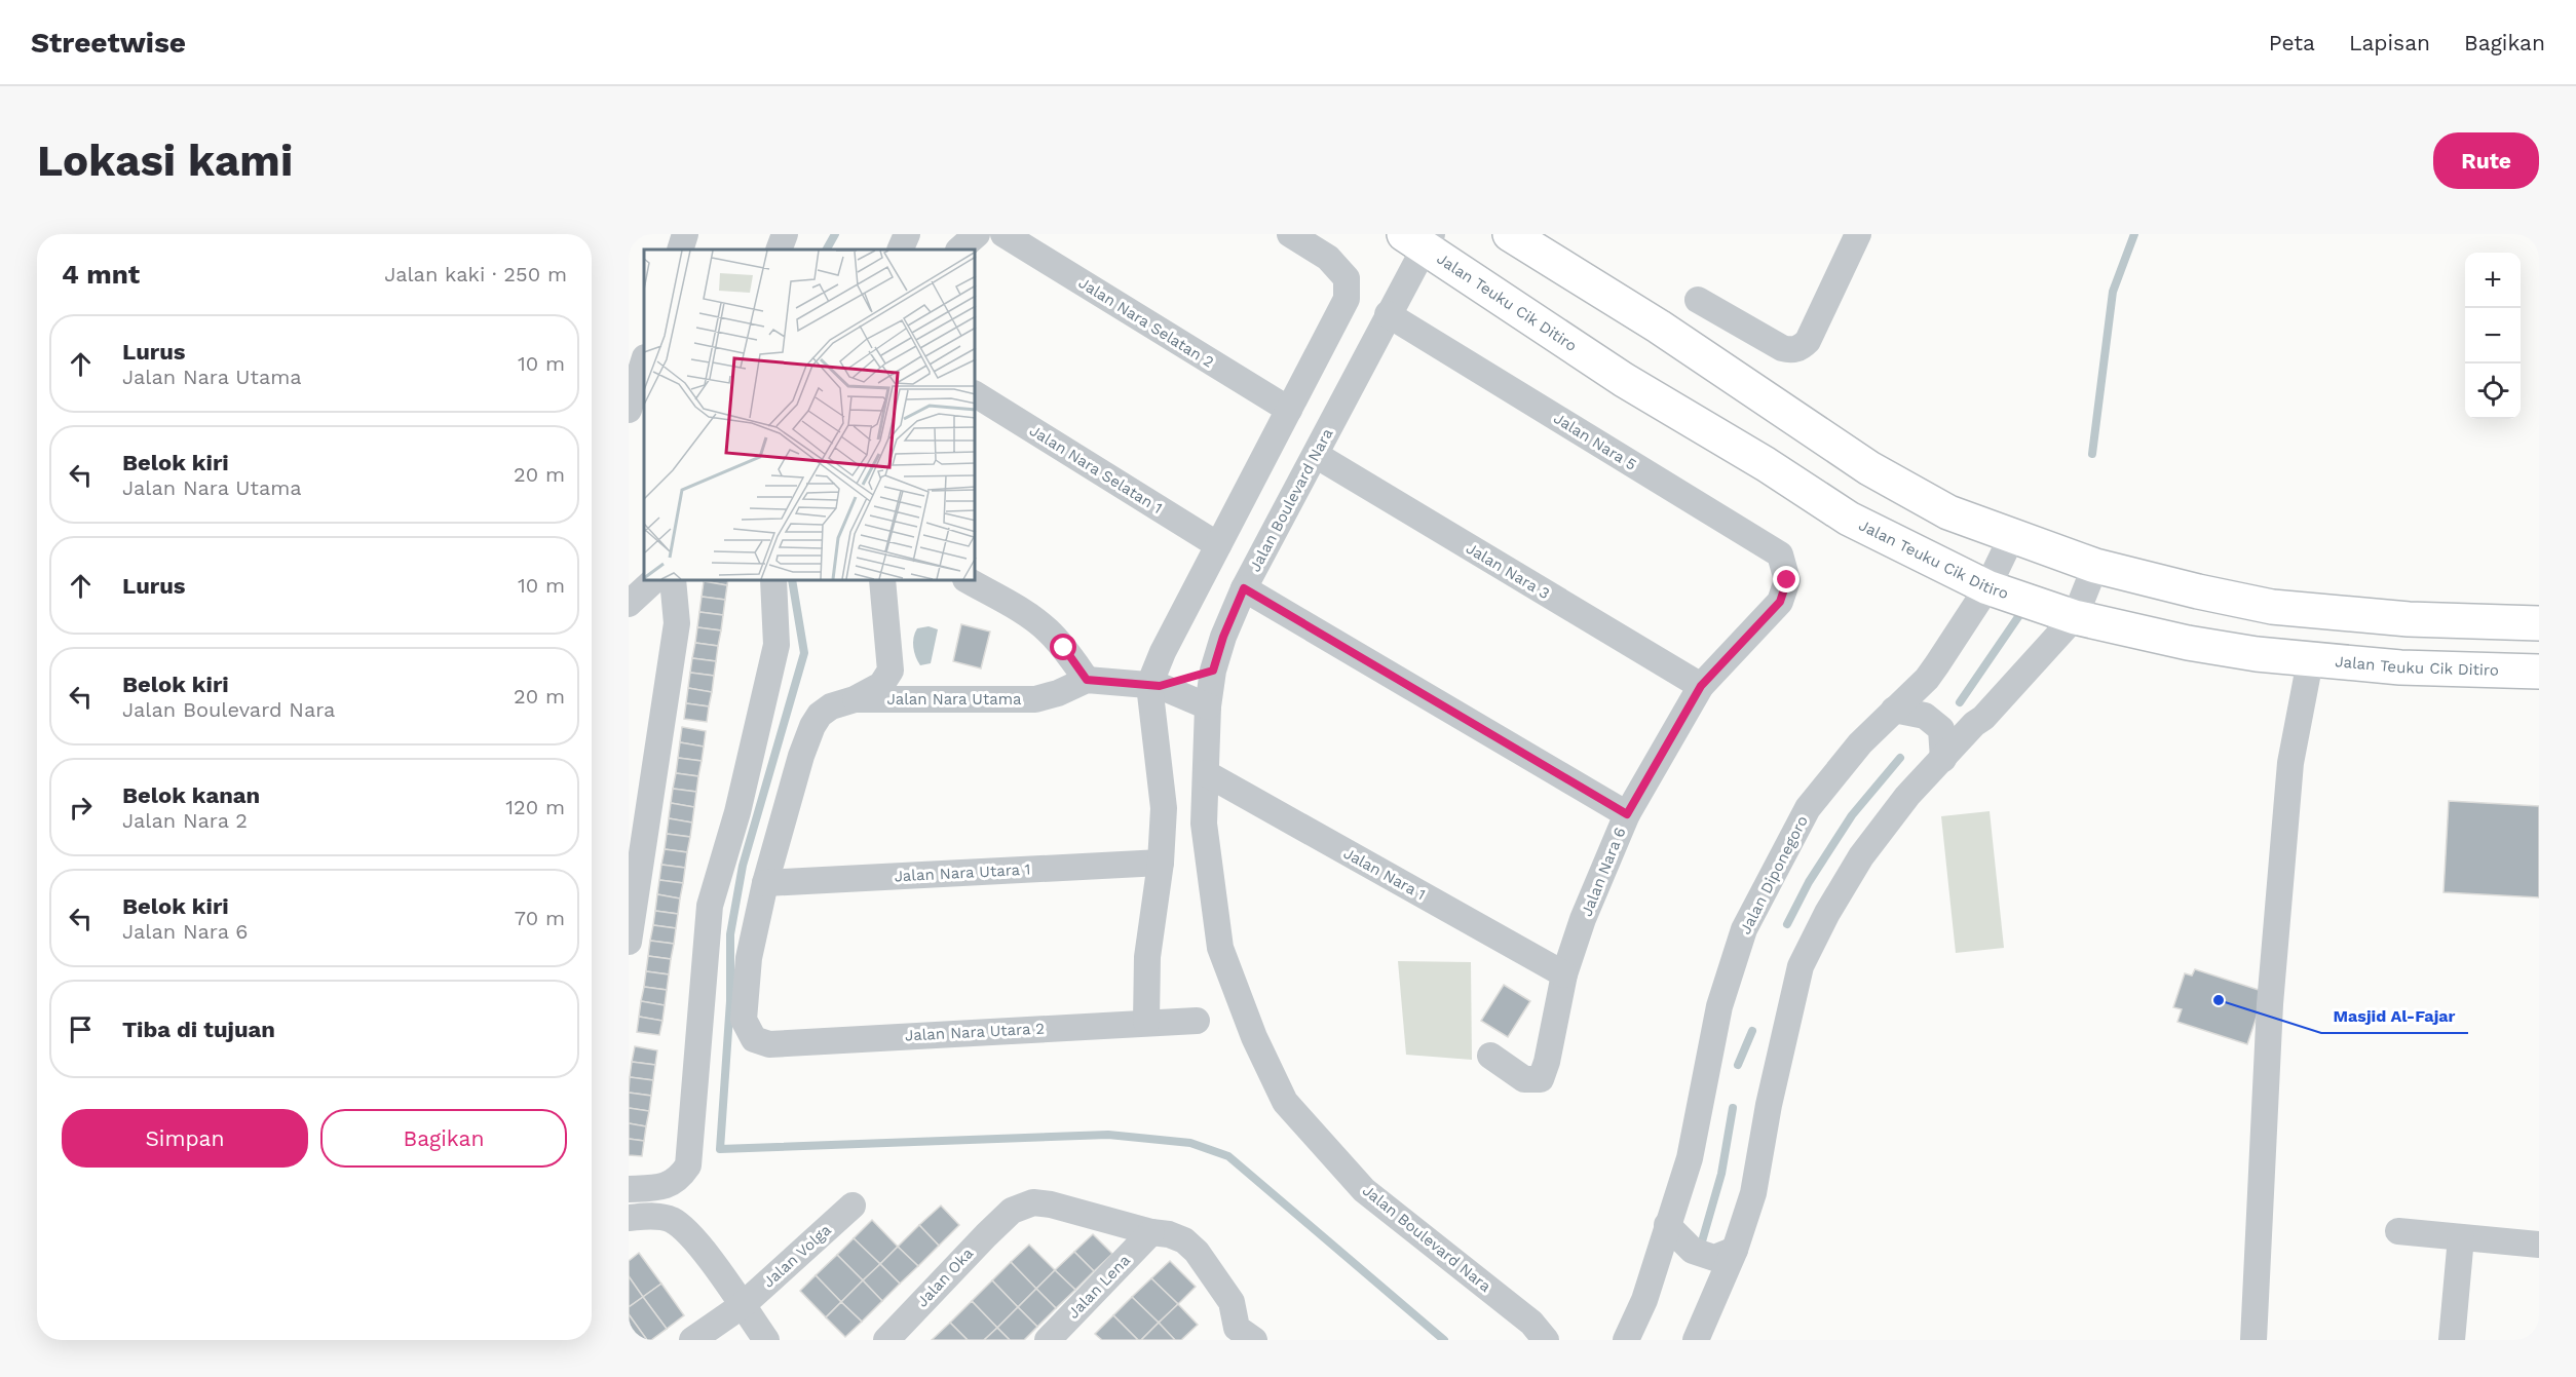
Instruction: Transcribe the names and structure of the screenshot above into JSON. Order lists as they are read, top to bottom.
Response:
{
  "streets": {
    "main road": ["Jalan Teuku Cik Ditiro"],
    "street": [
      "Jalan Nara Selatan 2",
      "Jalan Nara 5",
      "Jalan Nara Selatan 1",
      "Jalan Boulevard Nara",
      "Jalan Nara 3",
      "Jalan Nara Utama",
      "Jalan Nara 6",
      "Jalan Nara Utara 1",
      "Jalan Nara 1",
      "Jalan Diponegoro",
      "Jalan Nara Utara 2",
      "Jalan Volga",
      "Jalan Oka",
      "Jalan Lena"
    ]
  },
  "crossings": [
    ["Jalan Teuku Cik Ditiro", "Jalan Boulevard Nara"],
    ["Jalan Teuku Cik Ditiro", "Jalan Diponegoro"],
    ["Jalan Nara 5", "Jalan Boulevard Nara"],
    ["Jalan Nara 5", "Jalan Nara 6"],
    ["Jalan Boulevard Nara", "Jalan Nara 3"],
    ["Jalan Boulevard Nara", "Jalan Nara 1"],
    ["Jalan Nara 3", "Jalan Nara 6"],
    ["Jalan Nara 6", "Jalan Nara 1"],
    ["Jalan Nara Utara 1", "Jalan Nara Utara 2"],
    ["Jalan Oka", "Jalan Lena"]
  ],
  "places": ["Masjid Al-Fajar"],
  "page": {
    "header": "Streetwise",
    "nav": ["Peta", "Lapisan", "Bagikan"],
    "buttons": [
      "Rute",
      ["Simpan", "Bagikan"]
    ],
    "title": "Lokasi kami",
    "heading": ["4 mnt", "Jalan kaki · 250 m"],
    "map_buttons": ["+", "−"],
    "list": [
      ["Lurus", "Jalan Nara Utama", "10 m"],
      ["Belok kiri", "Jalan Nara Utama", "20 m"],
      ["Lurus", "10 m"],
      ["Belok kiri", "Jalan Boulevard Nara", "20 m"],
      ["Belok kanan", "Jalan Nara 2", "120 m"],
      ["Belok kiri", "Jalan Nara 6", "70 m"],
      "Tiba di tujuan"
    ]
  }
}
